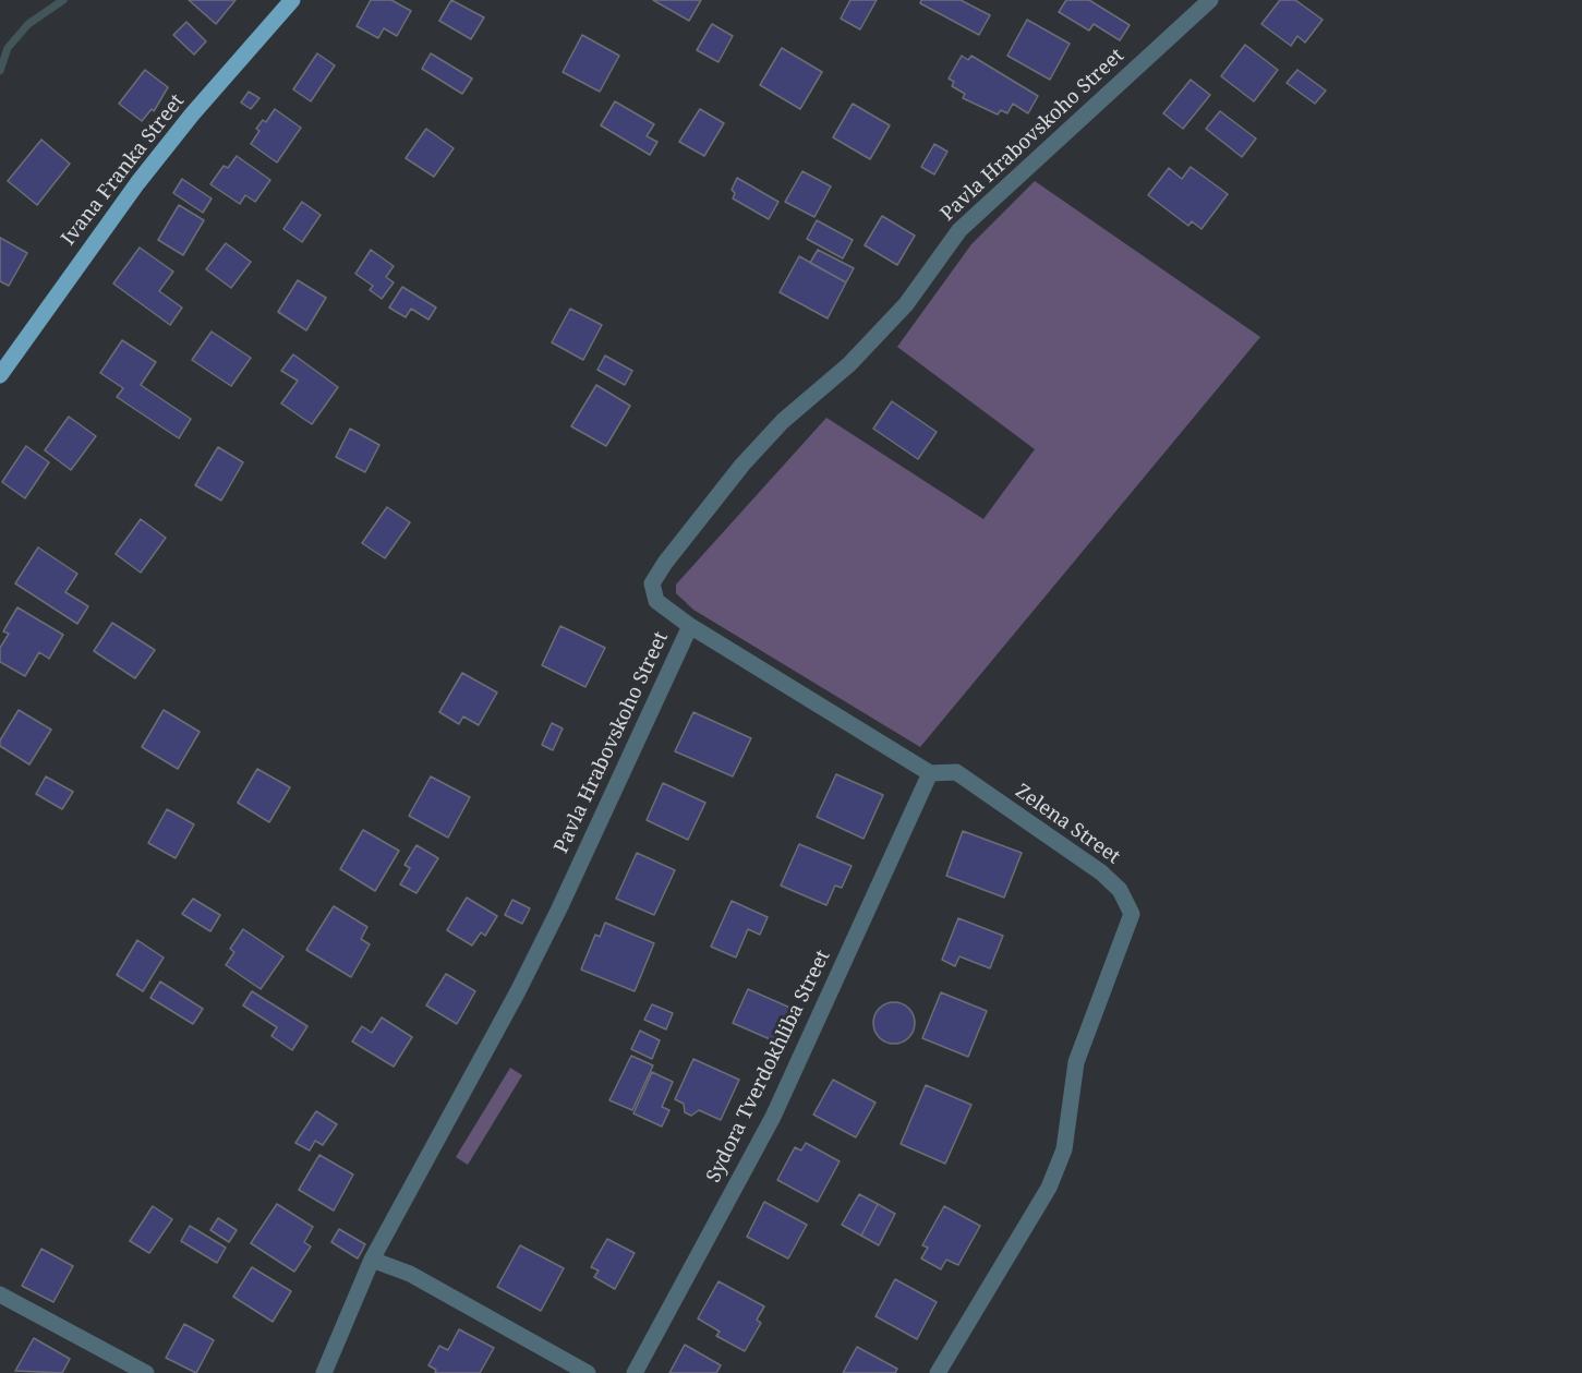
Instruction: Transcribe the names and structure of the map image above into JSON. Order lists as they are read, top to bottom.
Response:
{
  "streets": {
    "main road": ["Ivana Franka Street"],
    "street": ["Pavla Hrabovskoho Street", "Zelena Street", "Sydora Tverdokhliba Street"]
  },
  "crossings": [
    ["Pavla Hrabovskoho Street", "Zelena Street"],
    ["Zelena Street", "Sydora Tverdokhliba Street"]
  ]
}
